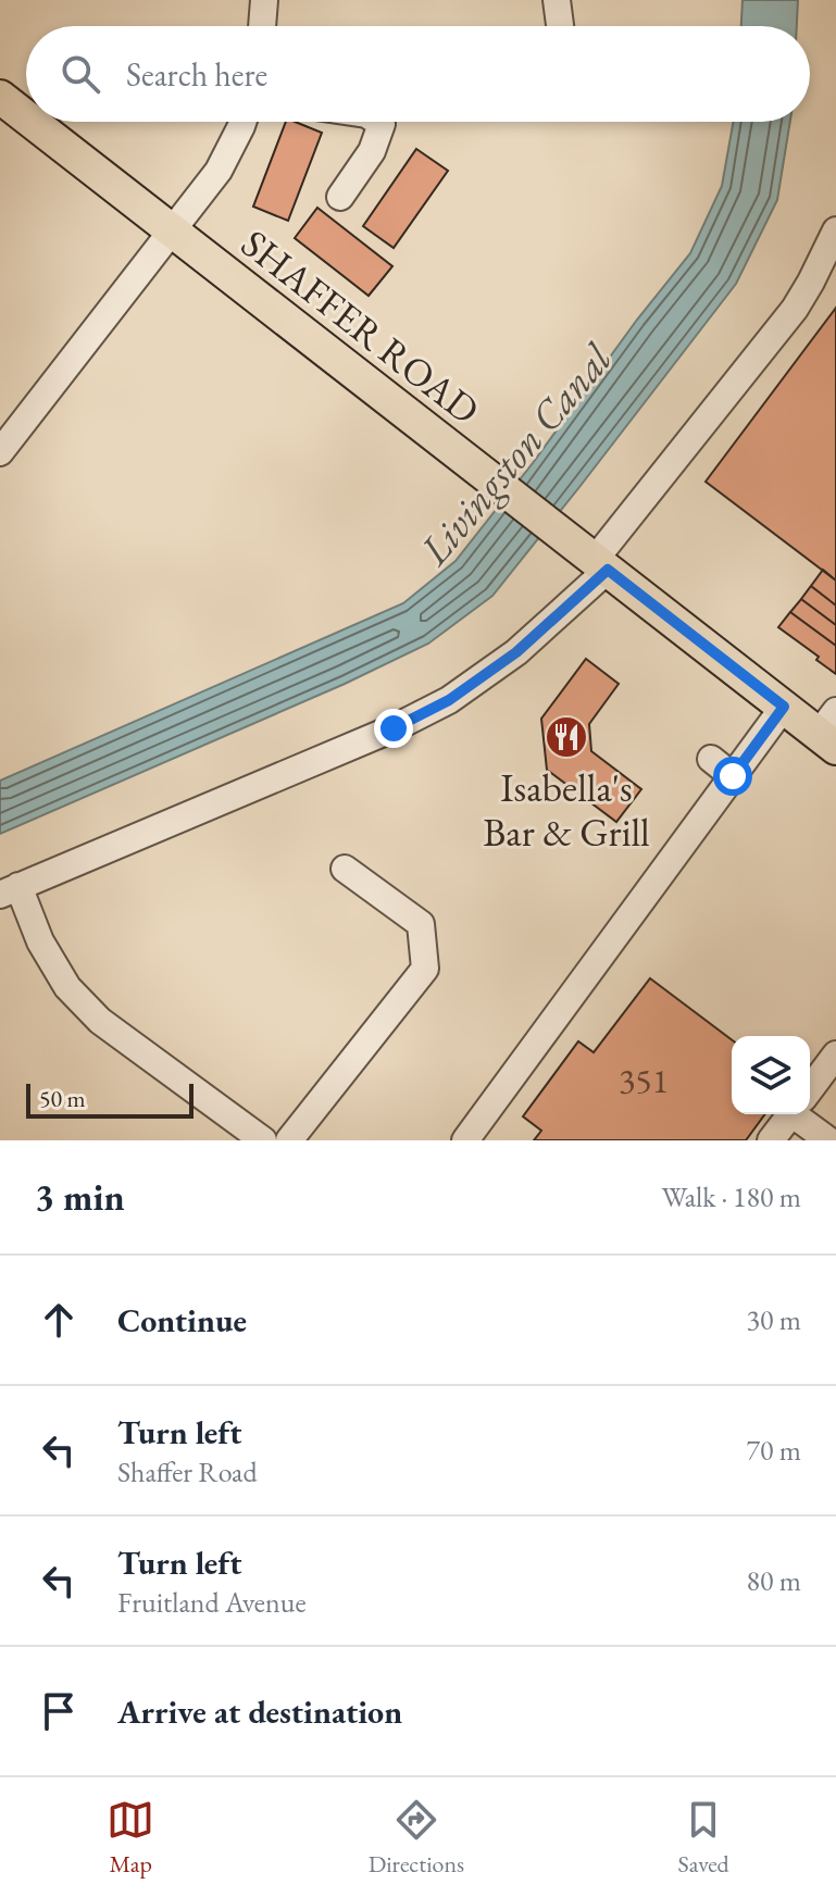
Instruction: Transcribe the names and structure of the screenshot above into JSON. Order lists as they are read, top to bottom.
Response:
{
  "streets": {
    "main road": ["SHAFFER ROAD"]
  },
  "water": ["Livingston Canal"],
  "places": {
    "restaurant": ["Isabella's Bar & Grill"]
  },
  "house_numbers": ["351"],
  "scale_bar": "50 m",
  "page": {
    "search": "Search here",
    "scale": "50 m",
    "heading": ["3 min", "Walk · 180 m"],
    "list": [
      ["Continue", "30 m"],
      ["Turn left", "Shaffer Road", "70 m"],
      ["Turn left", "Fruitland Avenue", "80 m"],
      "Arrive at destination"
    ],
    "nav": ["Map", "Directions", "Saved"]
  }
}
